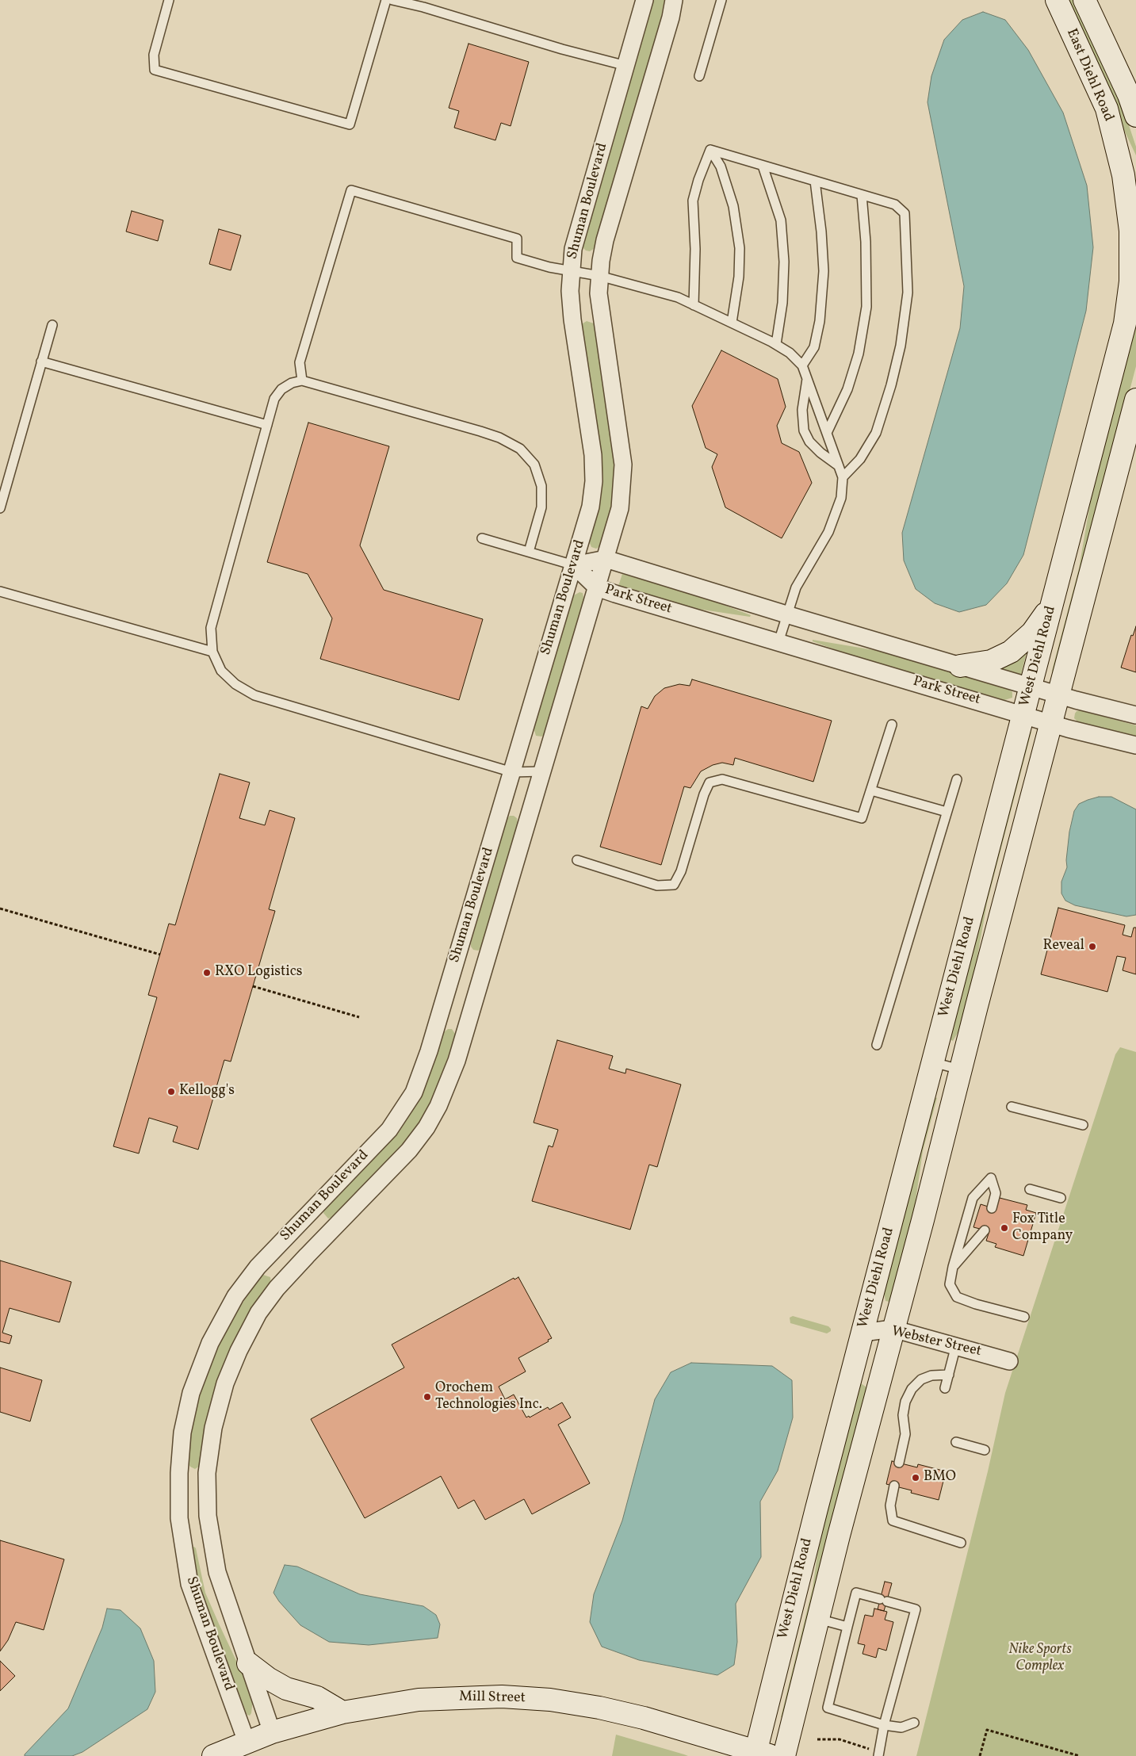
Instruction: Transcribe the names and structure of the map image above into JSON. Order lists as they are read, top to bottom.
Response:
{
  "streets": {
    "street": [
      "East Diehl Road",
      "Shuman Boulevard",
      "Park Street",
      "West Diehl Road",
      "Webster Street",
      "Mill Street"
    ]
  },
  "crossings": [
    ["East Diehl Road", "West Diehl Road"],
    ["Shuman Boulevard", "Park Street"],
    ["Shuman Boulevard", "Mill Street"],
    ["Park Street", "West Diehl Road"],
    ["West Diehl Road", "Webster Street"],
    ["West Diehl Road", "Mill Street"]
  ],
  "parks": ["Nike Sports Complex"],
  "places": [
    "Reveal",
    "RXO Logistics",
    "Kellogg's",
    "Fox Title Company",
    "Orochem Technologies Inc.",
    "BMO"
  ]
}
